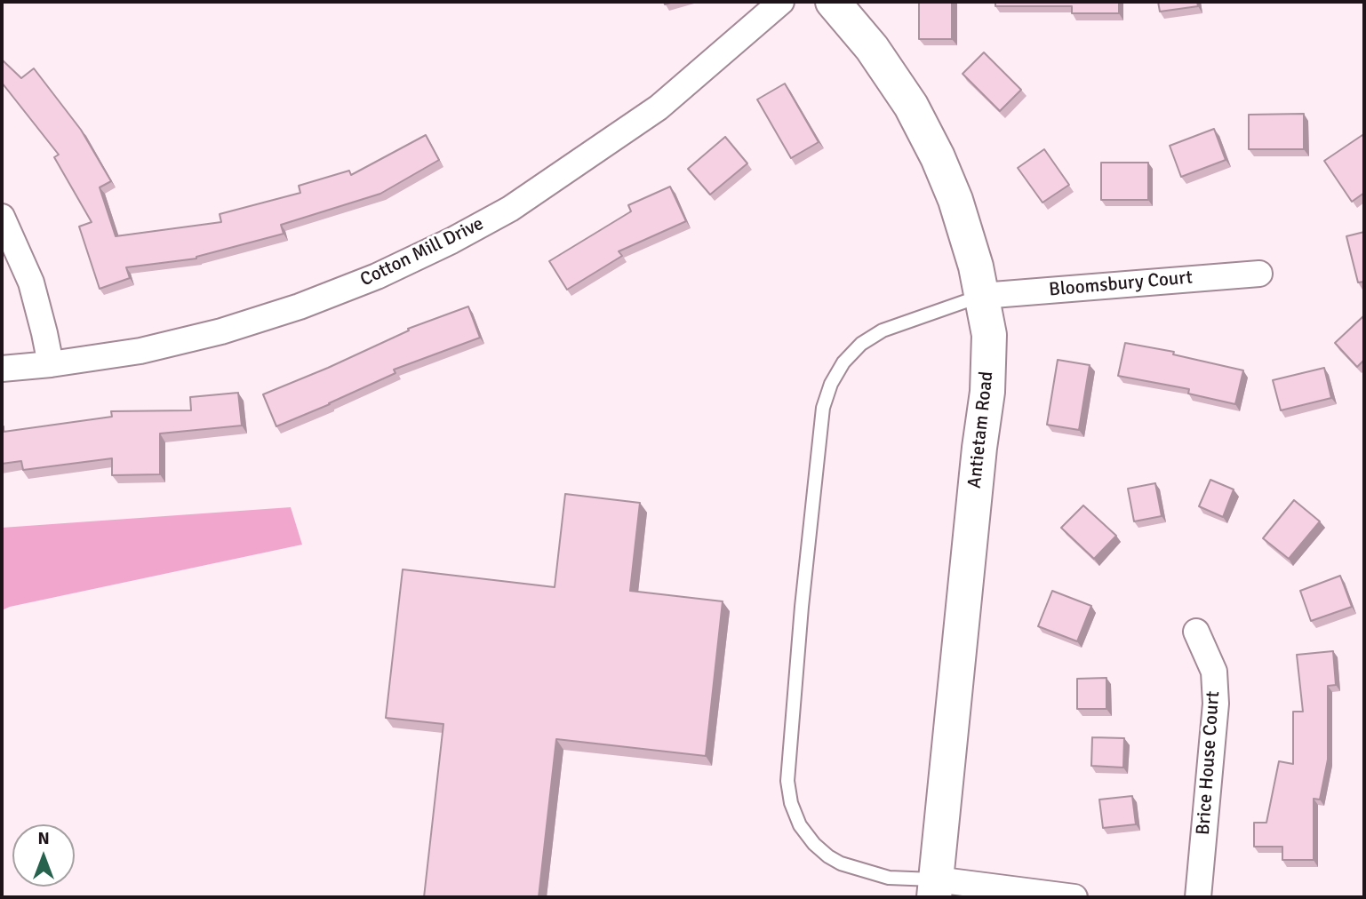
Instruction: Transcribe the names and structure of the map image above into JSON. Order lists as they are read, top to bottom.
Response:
{
  "streets": {
    "street": [
      "Cotton Mill Drive",
      "Bloomsbury Court",
      "Antietam Road",
      "Brice House Court"
    ]
  },
  "crossings": [
    ["Bloomsbury Court", "Antietam Road"]
  ],
  "north": "top"
}
